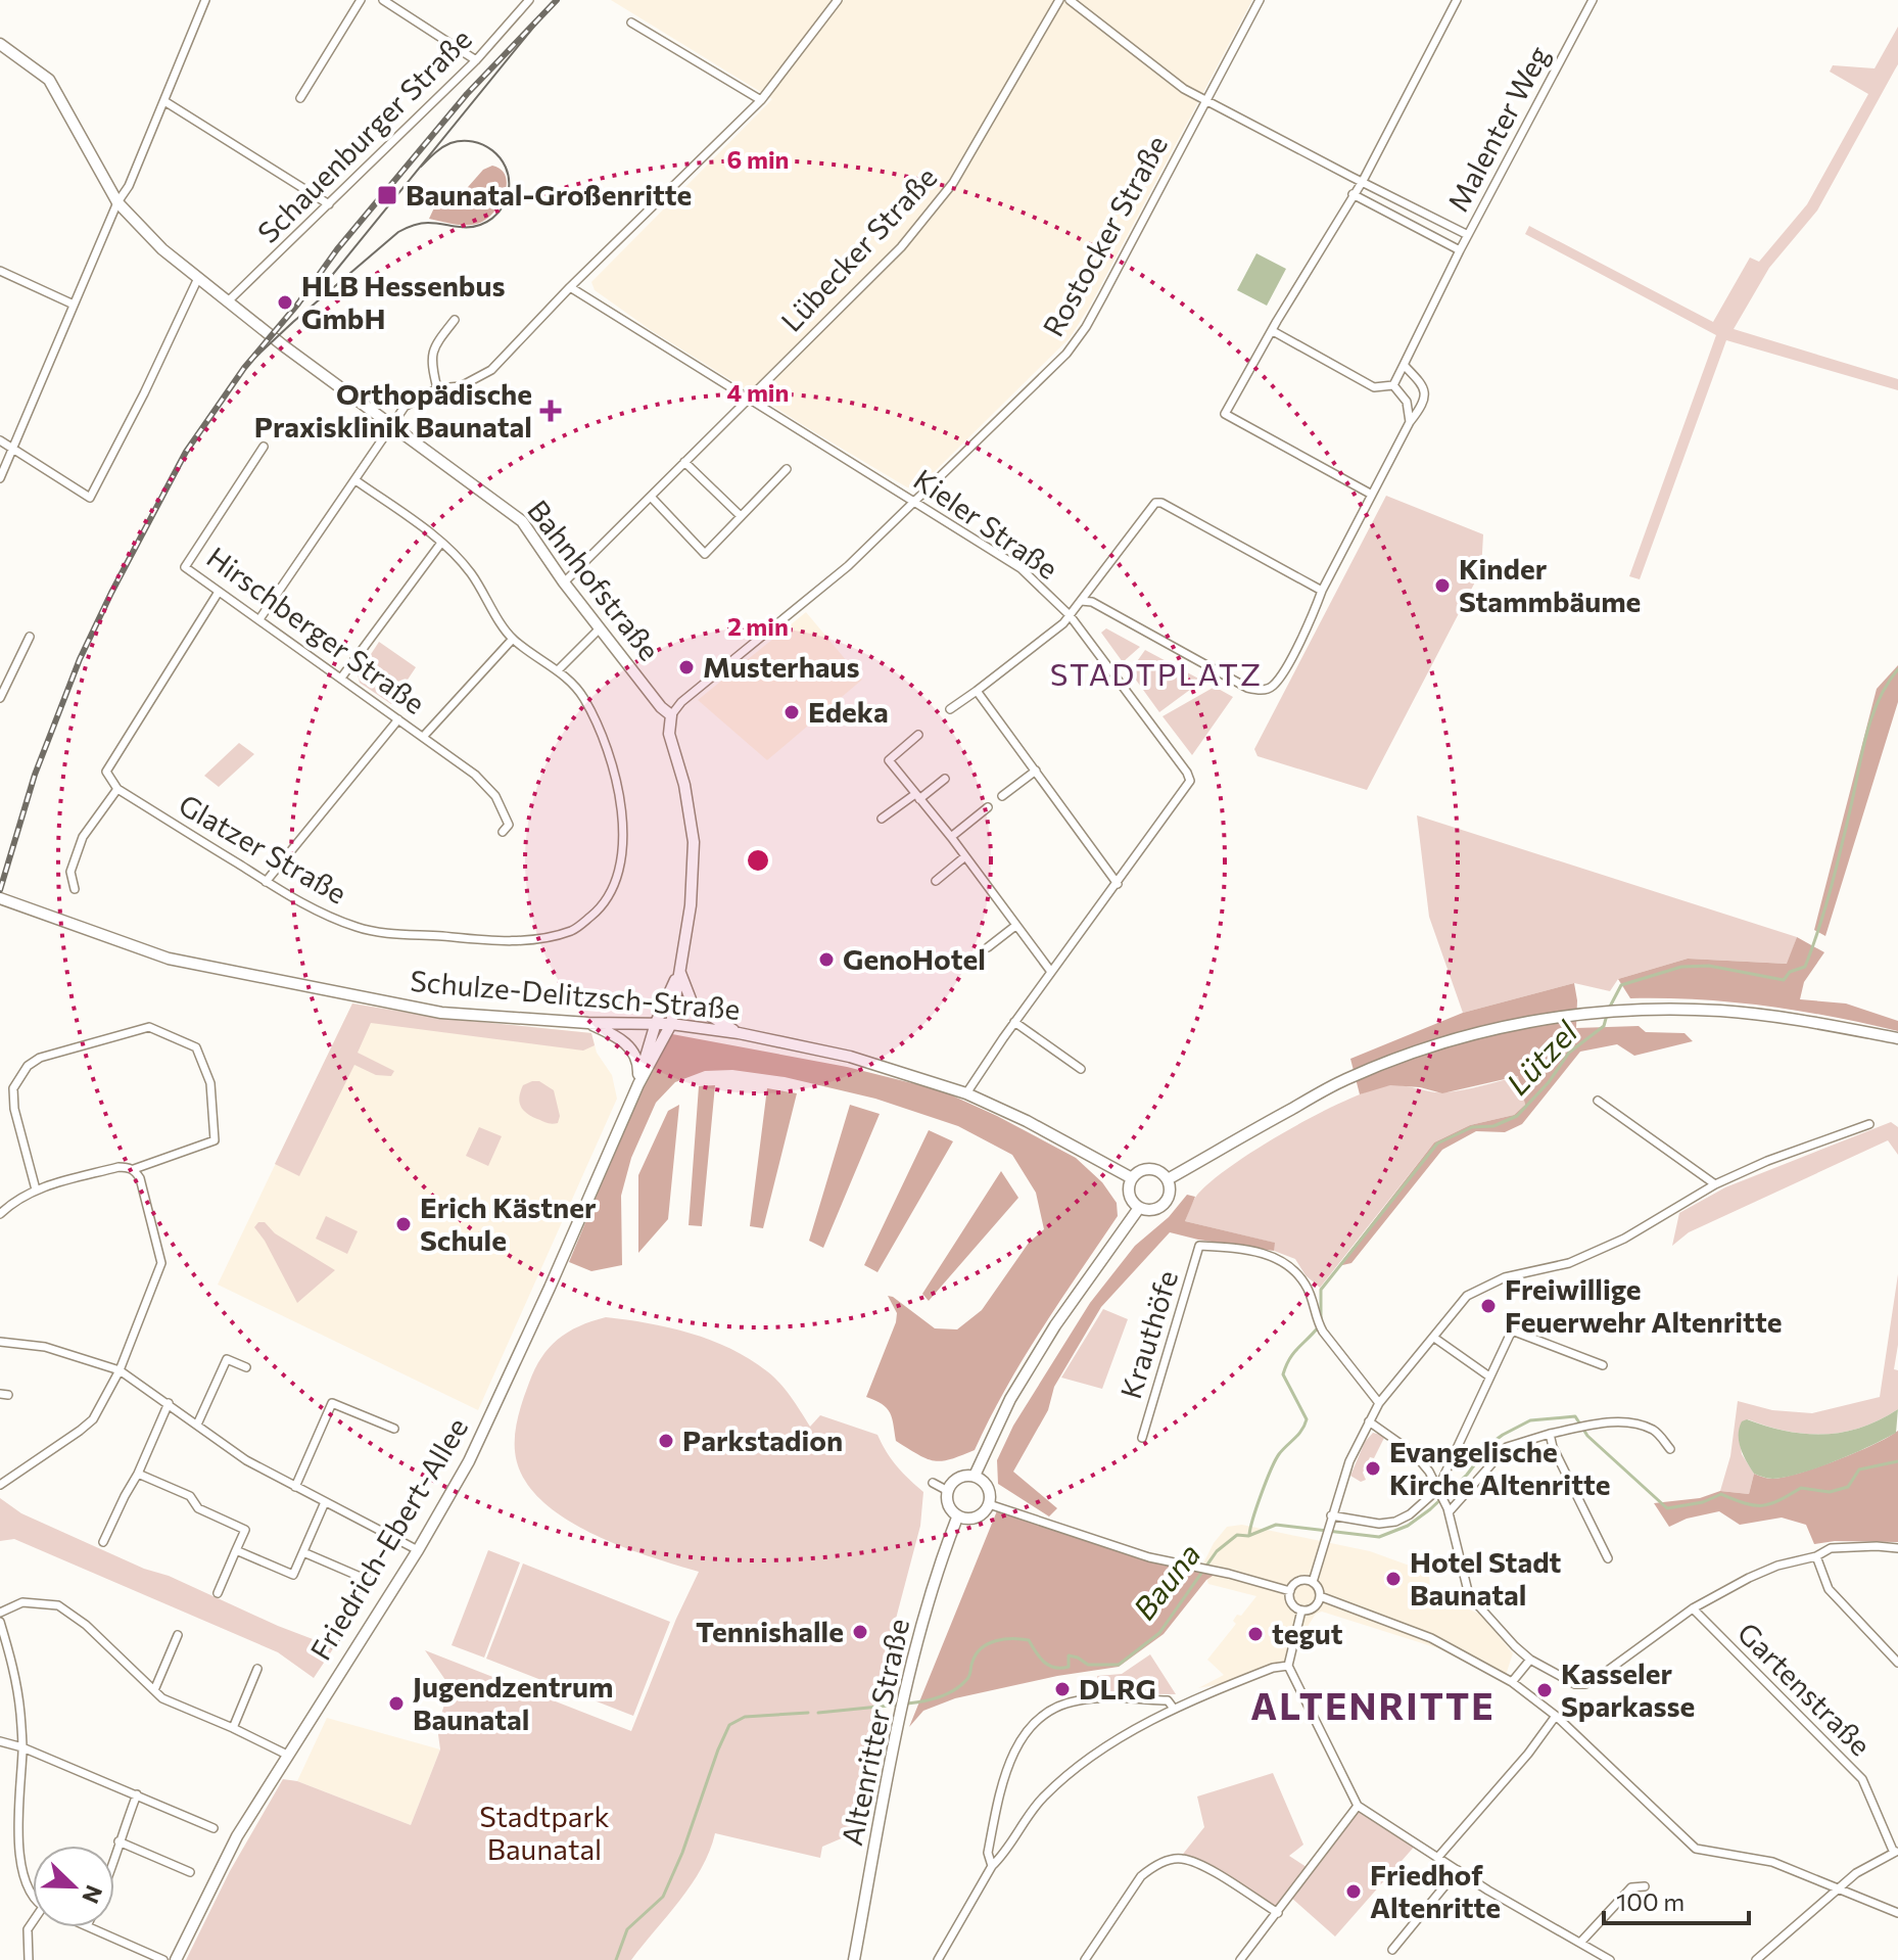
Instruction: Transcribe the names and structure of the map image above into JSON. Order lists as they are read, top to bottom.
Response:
{
  "streets": {
    "main road": [
      "Bahnhofstraße",
      "Schulze-Delitzsch-Straße",
      "Friedrich-Ebert-Allee",
      "Altenritter Straße"
    ],
    "street": [
      "Malenter Weg",
      "Schauenburger Straße",
      "Rostocker Straße",
      "Lübecker Straße",
      "Kieler Straße",
      "Hirschberger Straße",
      "Glatzer Straße",
      "Krauthöfe",
      "Gartenstraße"
    ]
  },
  "crossings": [
    ["Schauenburger Straße", "Bahnhofstraße"],
    ["Rostocker Straße", "Kieler Straße"],
    ["Rostocker Straße", "Bahnhofstraße"],
    ["Lübecker Straße", "Kieler Straße"],
    ["Lübecker Straße", "Bahnhofstraße"],
    ["Kieler Straße", "Schulze-Delitzsch-Straße"]
  ],
  "districts": ["STADTPLATZ", "ALTENRITTE"],
  "water": ["Lützel", "Bauna"],
  "parks": ["Stadtpark Baunatal"],
  "places": {
    "transit": ["Baunatal-Großenritte"],
    "other": [
      "HLB Hessenbus GmbH",
      "Kinder Stammbäume",
      "Musterhaus",
      "Edeka",
      "GenoHotel",
      "Erich Kästner Schule",
      "Freiwillige Feuerwehr Altenritte",
      "Parkstadion",
      "Evangelische Kirche Altenritte",
      "Hotel Stadt Baunatal",
      "Tennishalle",
      "tegut",
      "DLRG",
      "Kasseler Sparkasse",
      "Jugendzentrum Baunatal",
      "Friedhof Altenritte"
    ],
    "health": ["Orthopädische Praxisklinik Baunatal"]
  },
  "scale_bar": "100 m",
  "north": "bottom right",
  "rings": ["6 min", "4 min", "2 min"]
}
